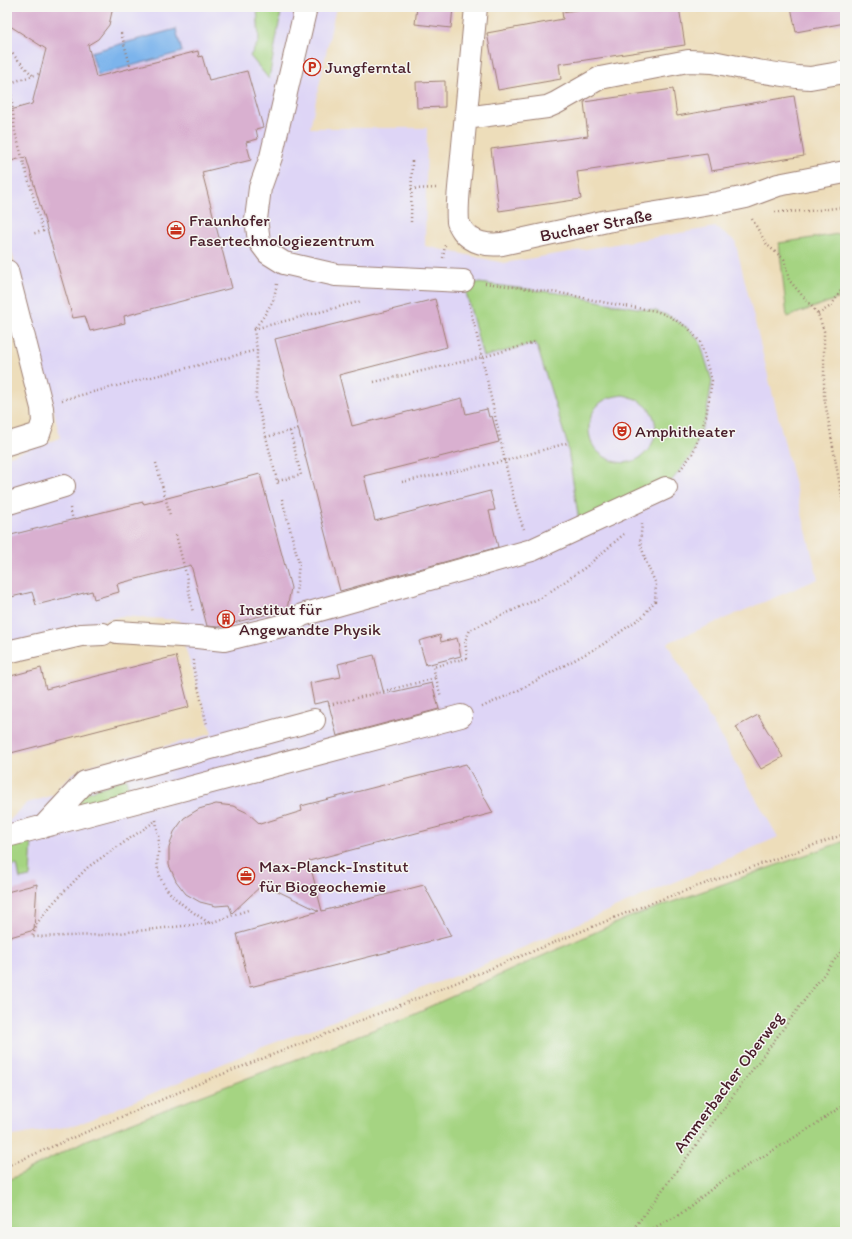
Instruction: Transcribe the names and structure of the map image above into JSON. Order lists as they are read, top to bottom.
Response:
{
  "streets": {
    "street": ["Buchaer Straße"],
    "path": ["Ammerbacher Oberweg"]
  },
  "places": {
    "parking": ["Jungferntal"],
    "office": ["Fraunhofer Fasertechnologiezentrum", "Max-Planck-Institut für Biogeochemie"],
    "theatre": ["Amphitheater"],
    "building": ["Institut für Angewandte Physik"]
  }
}
